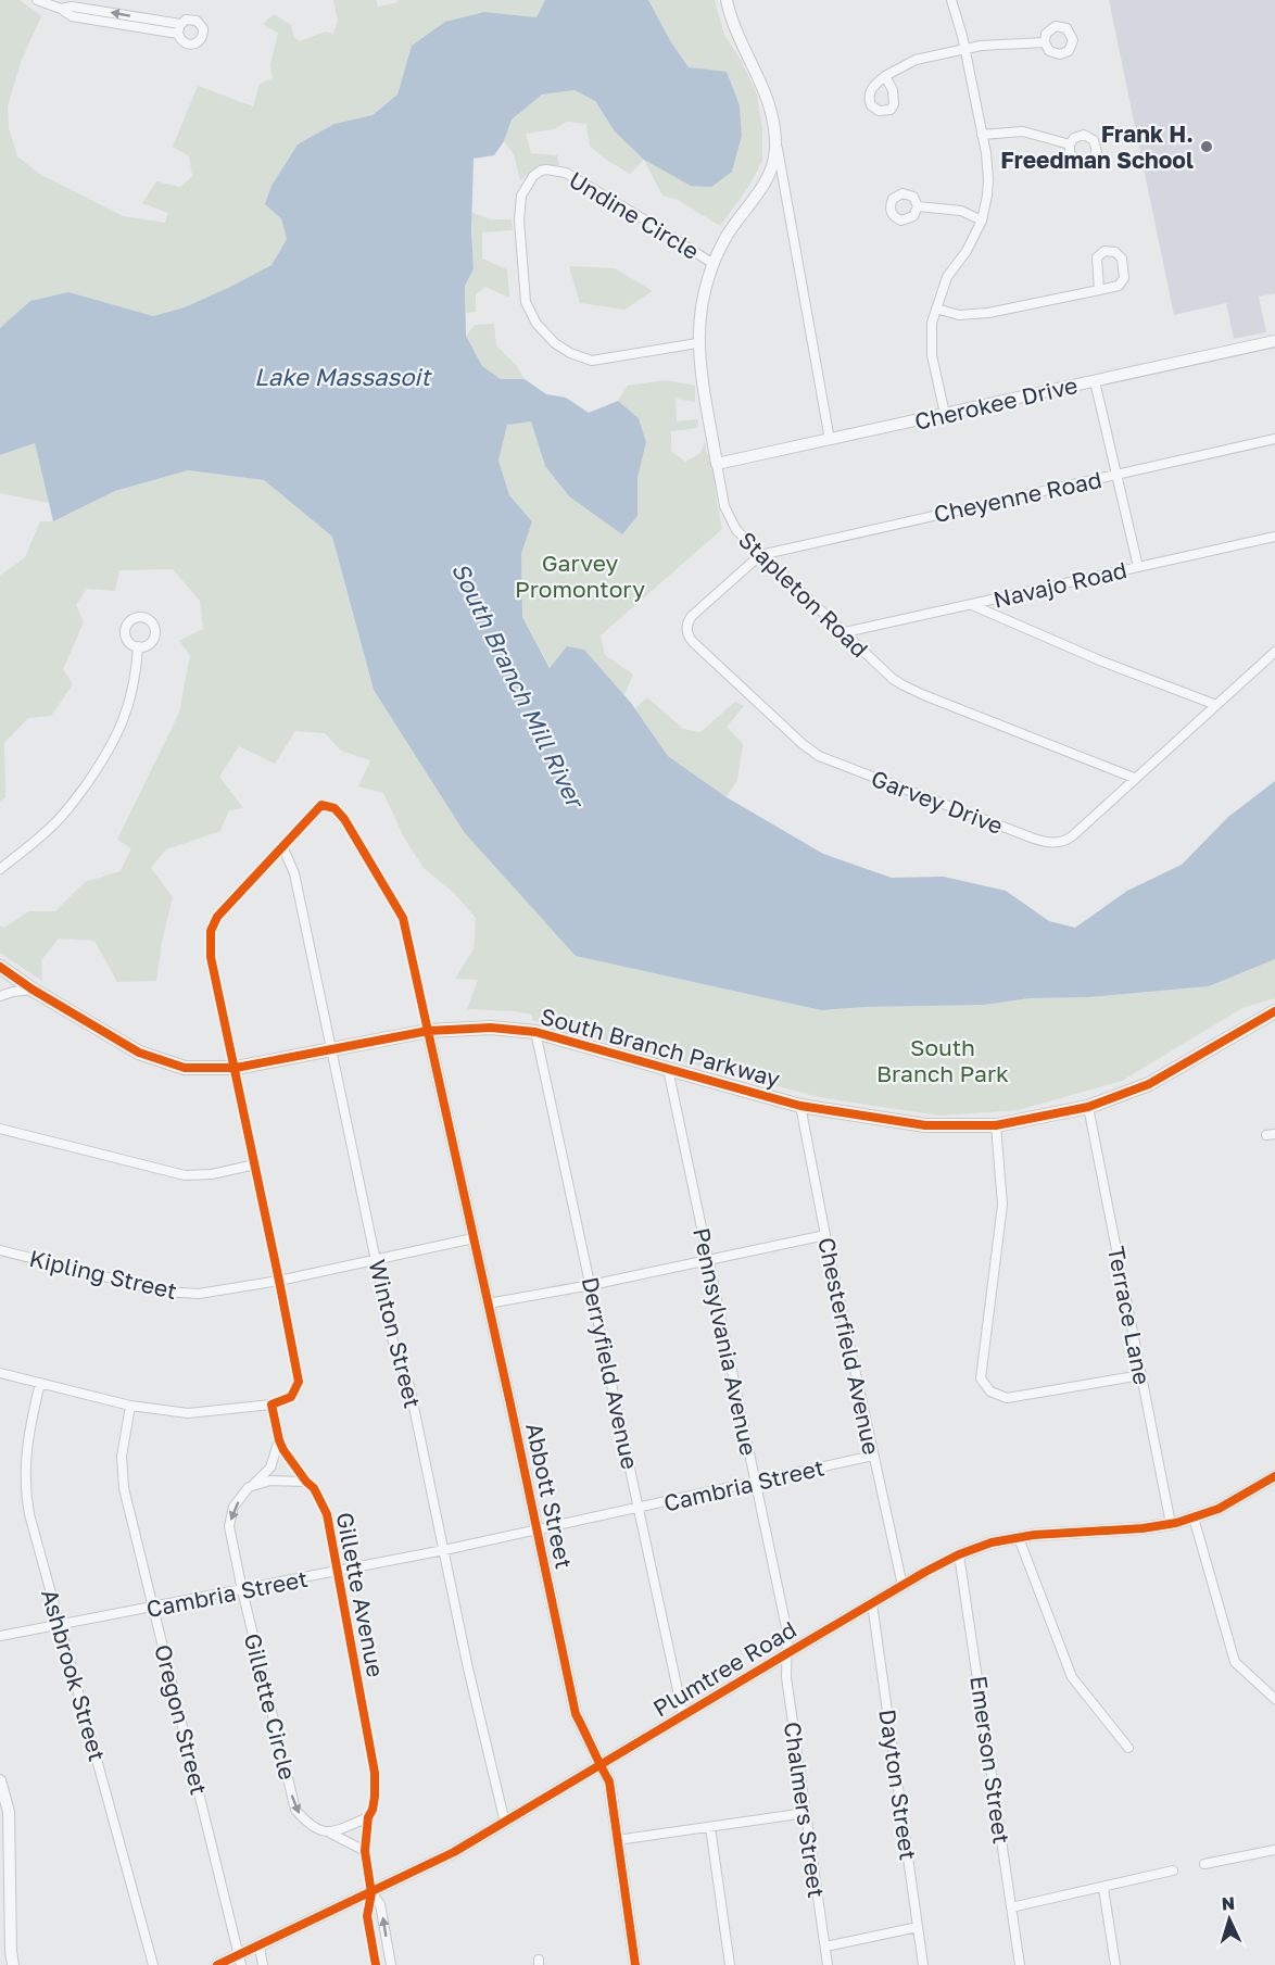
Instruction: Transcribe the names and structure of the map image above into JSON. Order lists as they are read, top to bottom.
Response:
{
  "streets": {
    "main road": ["South Branch Parkway"],
    "street": [
      "Undine Circle",
      "Cherokee Drive",
      "Cheyenne Road",
      "Navajo Road",
      "Stapleton Road",
      "Garvey Drive",
      "Kipling Street",
      "Terrace Lane",
      "Winton Street",
      "Pennsylvania Avenue",
      "Chesterfield Avenue",
      "Derryfield Avenue",
      "Cambria Street",
      "Abbott Street",
      "Gillette Avenue",
      "Plumtree Road",
      "Ashbrook Street",
      "Gillette Circle",
      "Oregon Street",
      "Emerson Street",
      "Dayton Street",
      "Chalmers Street"
    ]
  },
  "crossings": [
    ["Undine Circle", "Stapleton Road"],
    ["Cherokee Drive", "Stapleton Road"],
    ["Cheyenne Road", "Stapleton Road"],
    ["Cheyenne Road", "Garvey Drive"],
    ["Navajo Road", "Stapleton Road"],
    ["Stapleton Road", "Garvey Drive"],
    ["South Branch Parkway", "Terrace Lane"],
    ["South Branch Parkway", "Winton Street"],
    ["South Branch Parkway", "Pennsylvania Avenue"],
    ["South Branch Parkway", "Chesterfield Avenue"],
    ["South Branch Parkway", "Derryfield Avenue"],
    ["South Branch Parkway", "Abbott Street"],
    ["Kipling Street", "Winton Street"],
    ["Kipling Street", "Abbott Street"],
    ["Terrace Lane", "Plumtree Road"],
    ["Winton Street", "Cambria Street"],
    ["Winton Street", "Plumtree Road"],
    ["Pennsylvania Avenue", "Cambria Street"],
    ["Pennsylvania Avenue", "Plumtree Road"],
    ["Pennsylvania Avenue", "Chalmers Street"],
    ["Chesterfield Avenue", "Cambria Street"],
    ["Chesterfield Avenue", "Plumtree Road"],
    ["Derryfield Avenue", "Cambria Street"],
    ["Derryfield Avenue", "Plumtree Road"],
    ["Cambria Street", "Abbott Street"],
    ["Cambria Street", "Gillette Avenue"],
    ["Cambria Street", "Ashbrook Street"],
    ["Cambria Street", "Gillette Circle"],
    ["Cambria Street", "Oregon Street"],
    ["Abbott Street", "Plumtree Road"],
    ["Gillette Avenue", "Plumtree Road"],
    ["Gillette Avenue", "Gillette Circle"],
    ["Plumtree Road", "Oregon Street"],
    ["Plumtree Road", "Emerson Street"],
    ["Plumtree Road", "Dayton Street"],
    ["Plumtree Road", "Chalmers Street"]
  ],
  "one_way": ["Gillette Circle"],
  "water": ["Lake Massasoit", "South Branch Mill River"],
  "parks": ["Garvey Promontory", "South Branch Park"],
  "places": ["Frank H. Freedman School"],
  "north": "top"
}
